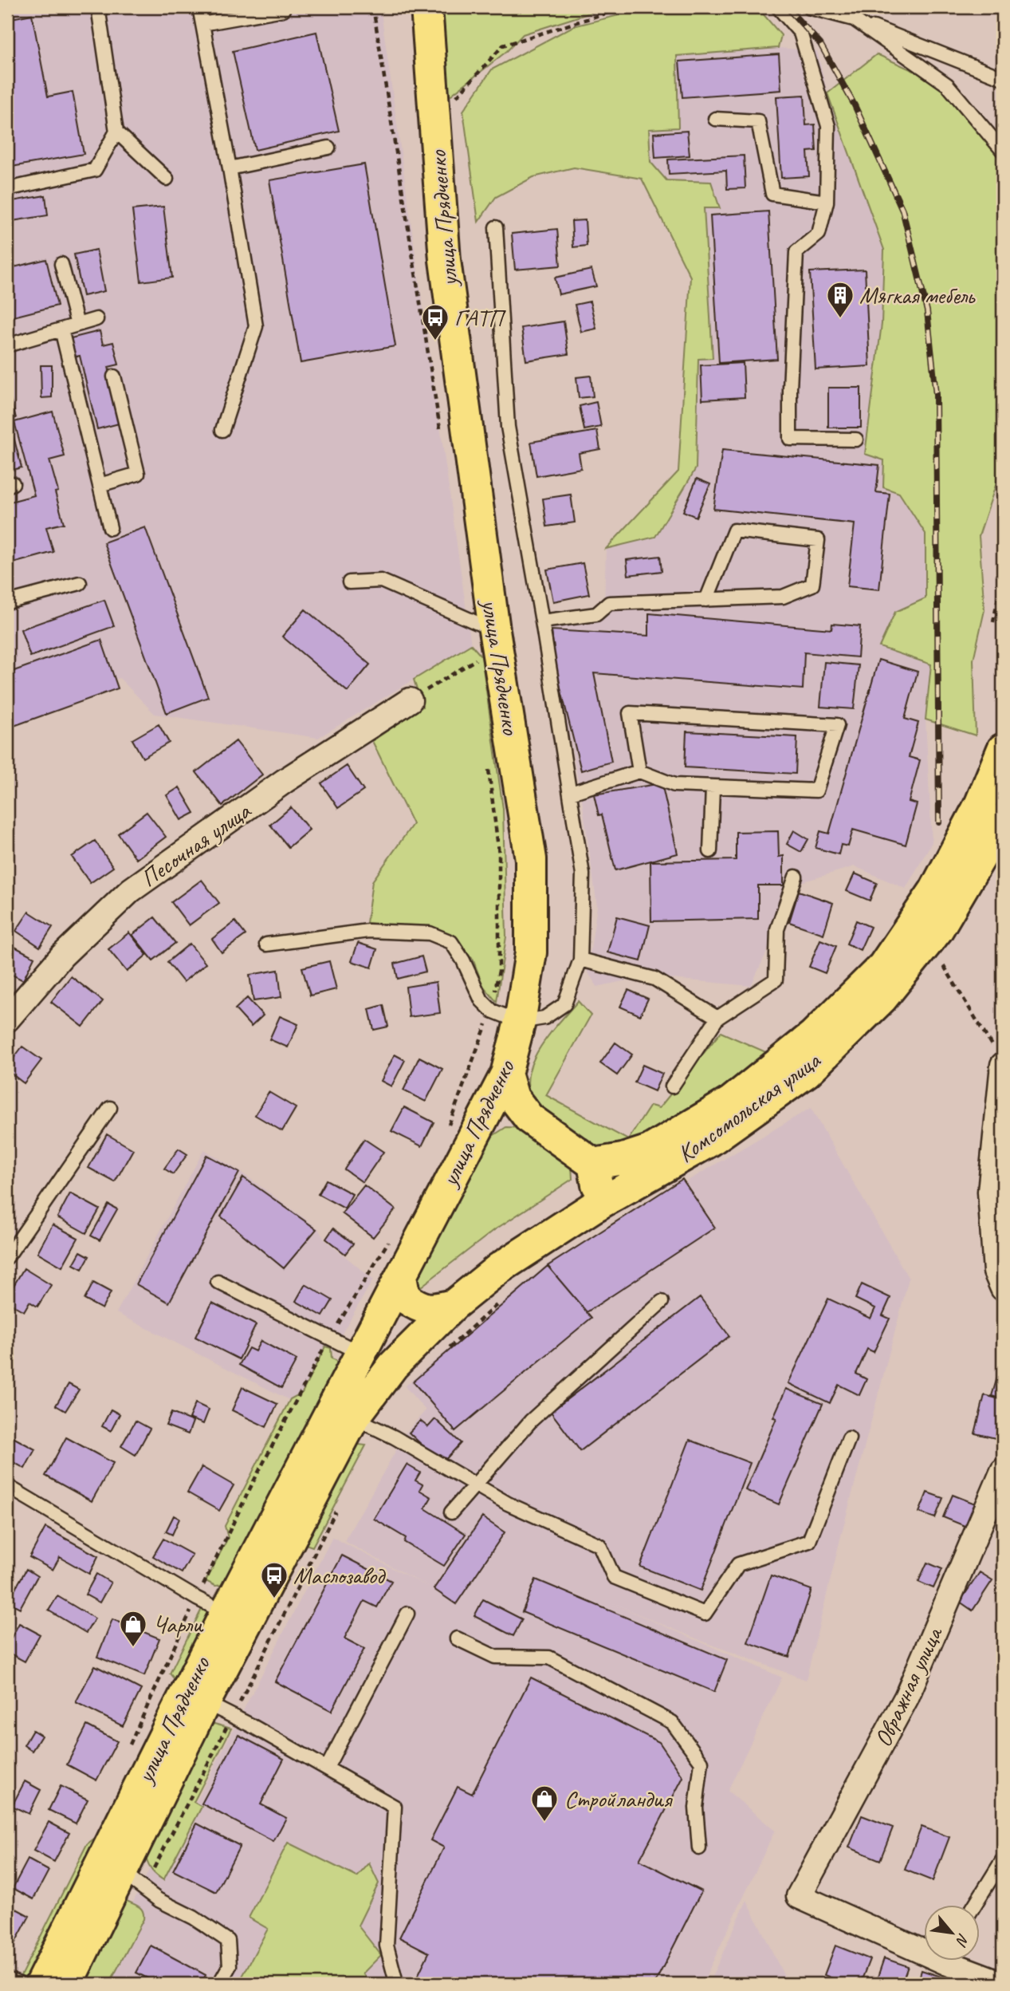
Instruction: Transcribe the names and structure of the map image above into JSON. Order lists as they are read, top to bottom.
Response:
{
  "streets": {
    "main road": ["улица Прядченко", "Комсомольская улица"],
    "street": ["Песочная улица", "Овражная улица"]
  },
  "crossings": [
    ["улица Прядченко", "Комсомольская улица"]
  ],
  "places": {
    "building": ["Мягкая мебель"],
    "bus stop": ["ГАТП", "Маслозавод"],
    "shop": ["Чарли", "Стройландия"]
  },
  "north": "bottom right"
}
